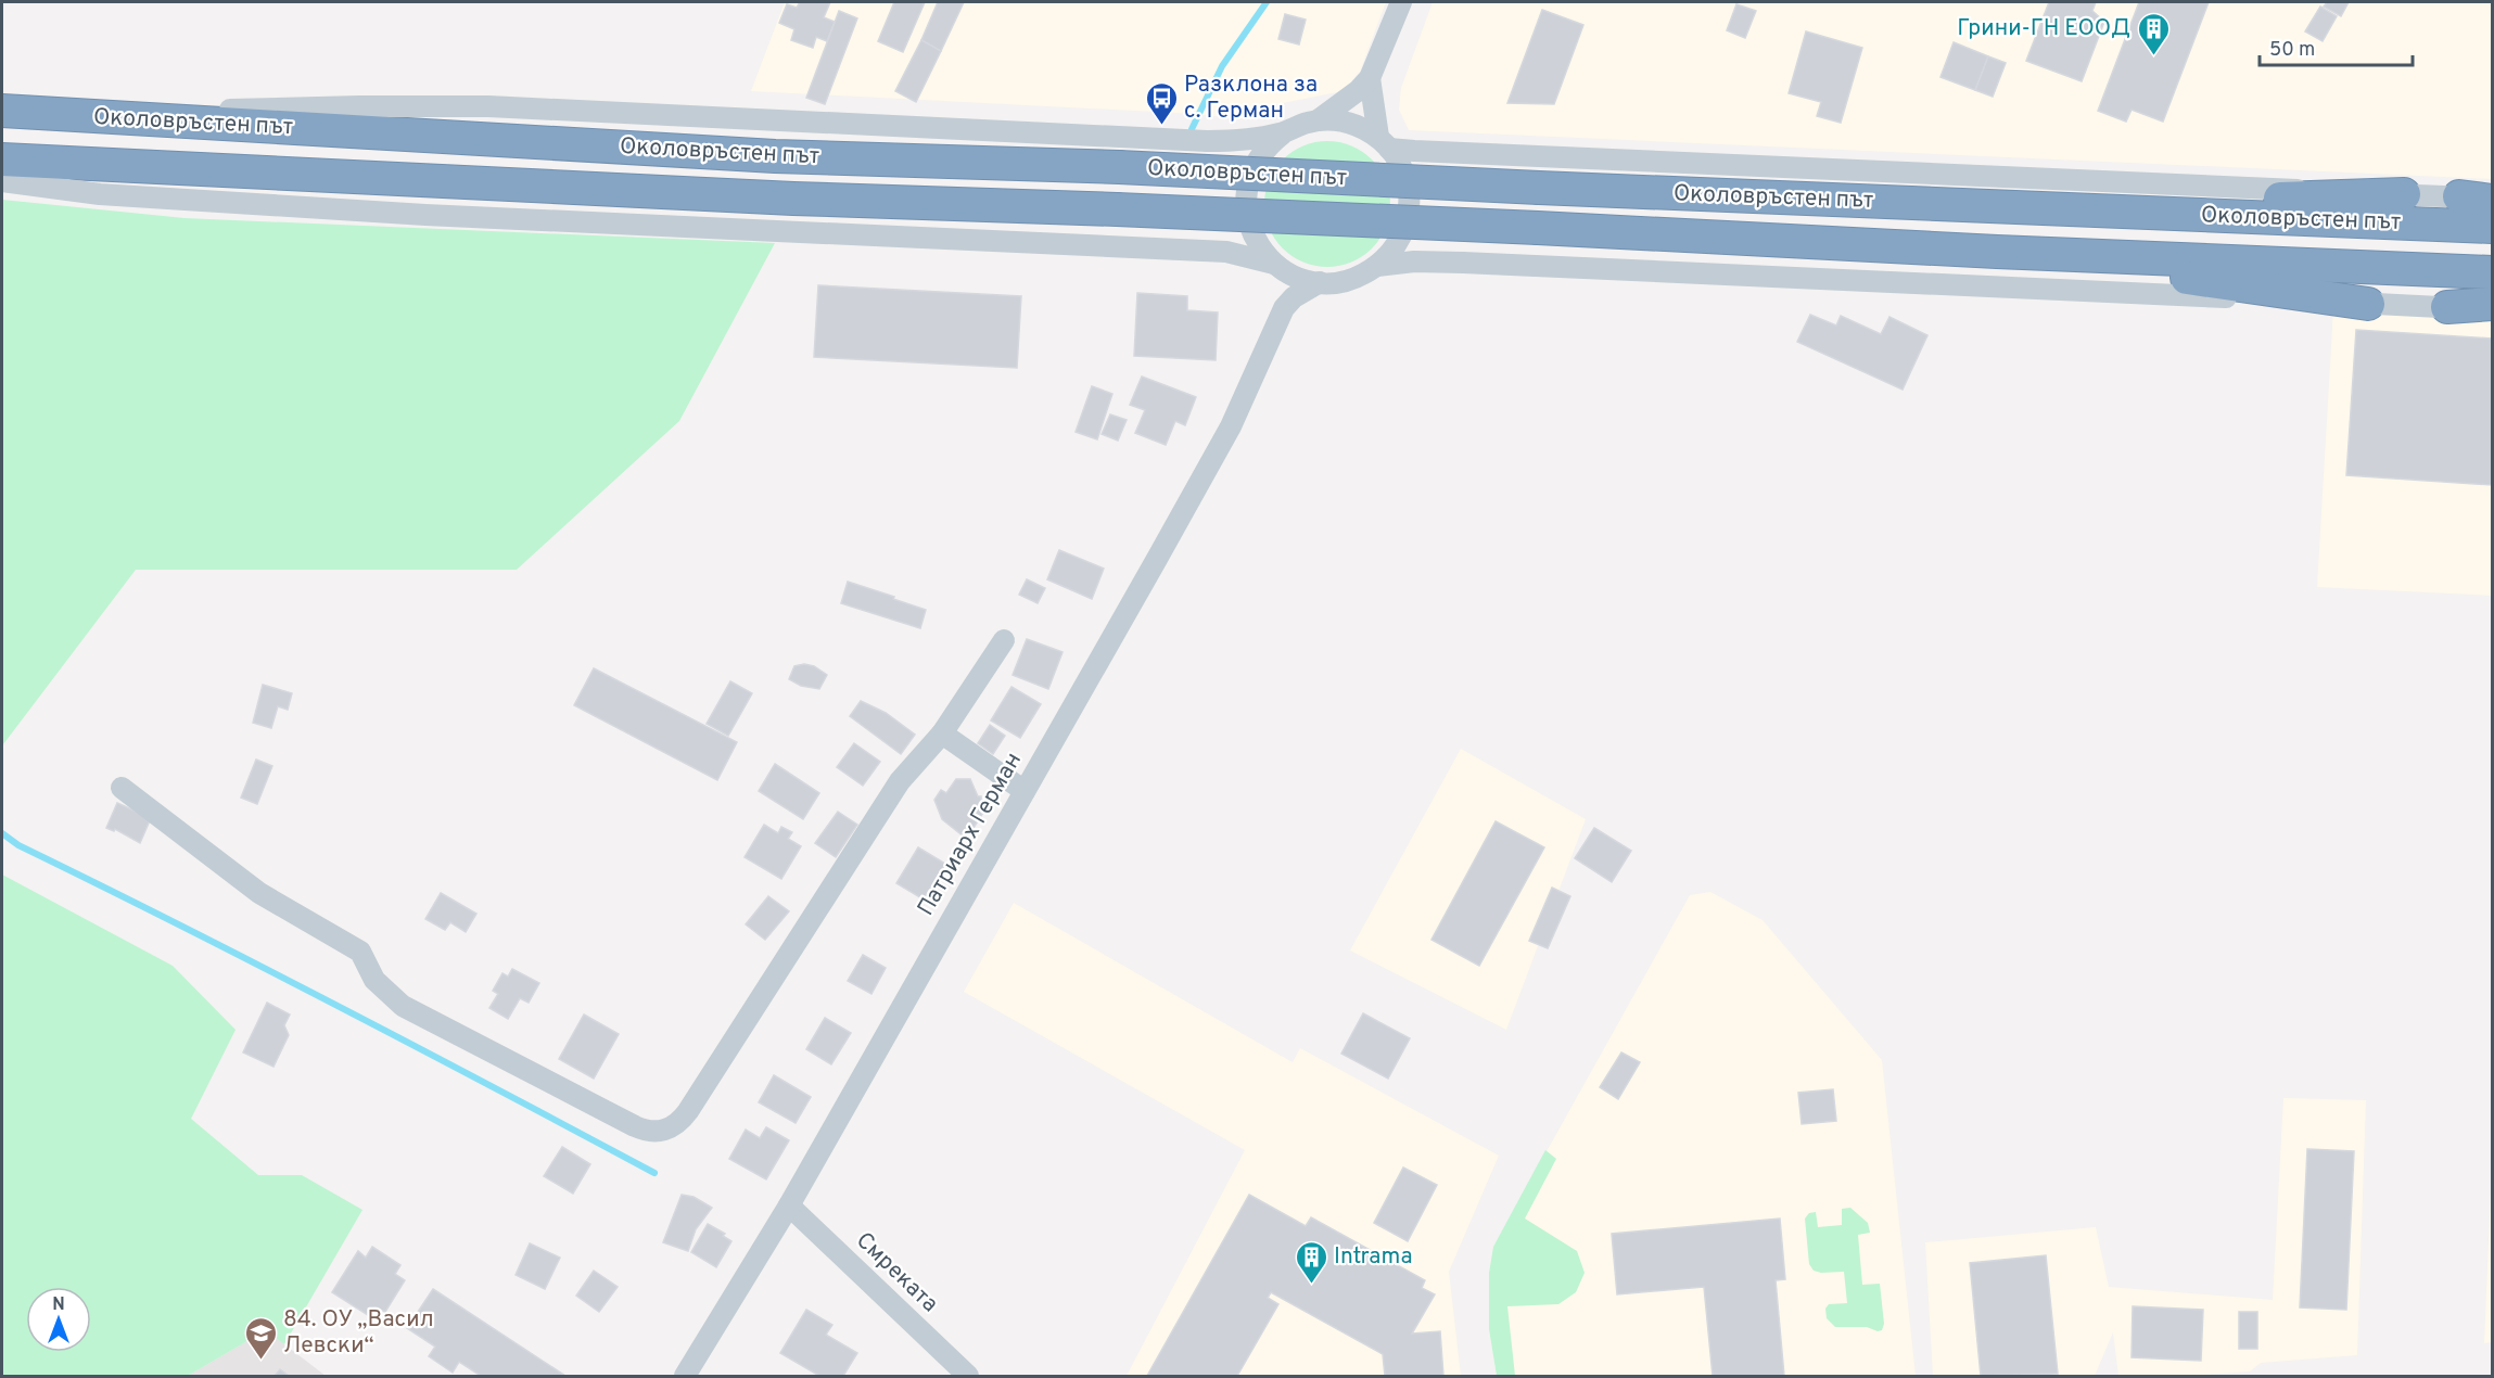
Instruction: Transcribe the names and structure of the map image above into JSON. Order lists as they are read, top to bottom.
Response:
{
  "streets": {
    "highway": ["Околовръстен път"],
    "street": ["Патриарх Герман", "Смреката"]
  },
  "crossings": [
    ["Патриарх Герман", "Смреката"]
  ],
  "places": {
    "building": ["Грини-ГН ЕООД", "Intrama"],
    "bus stop": ["Разклона за с. Герман"],
    "school or university": ["84. ОУ „Васил Левски“"]
  },
  "scale_bar": "50 m",
  "north": "top"
}
